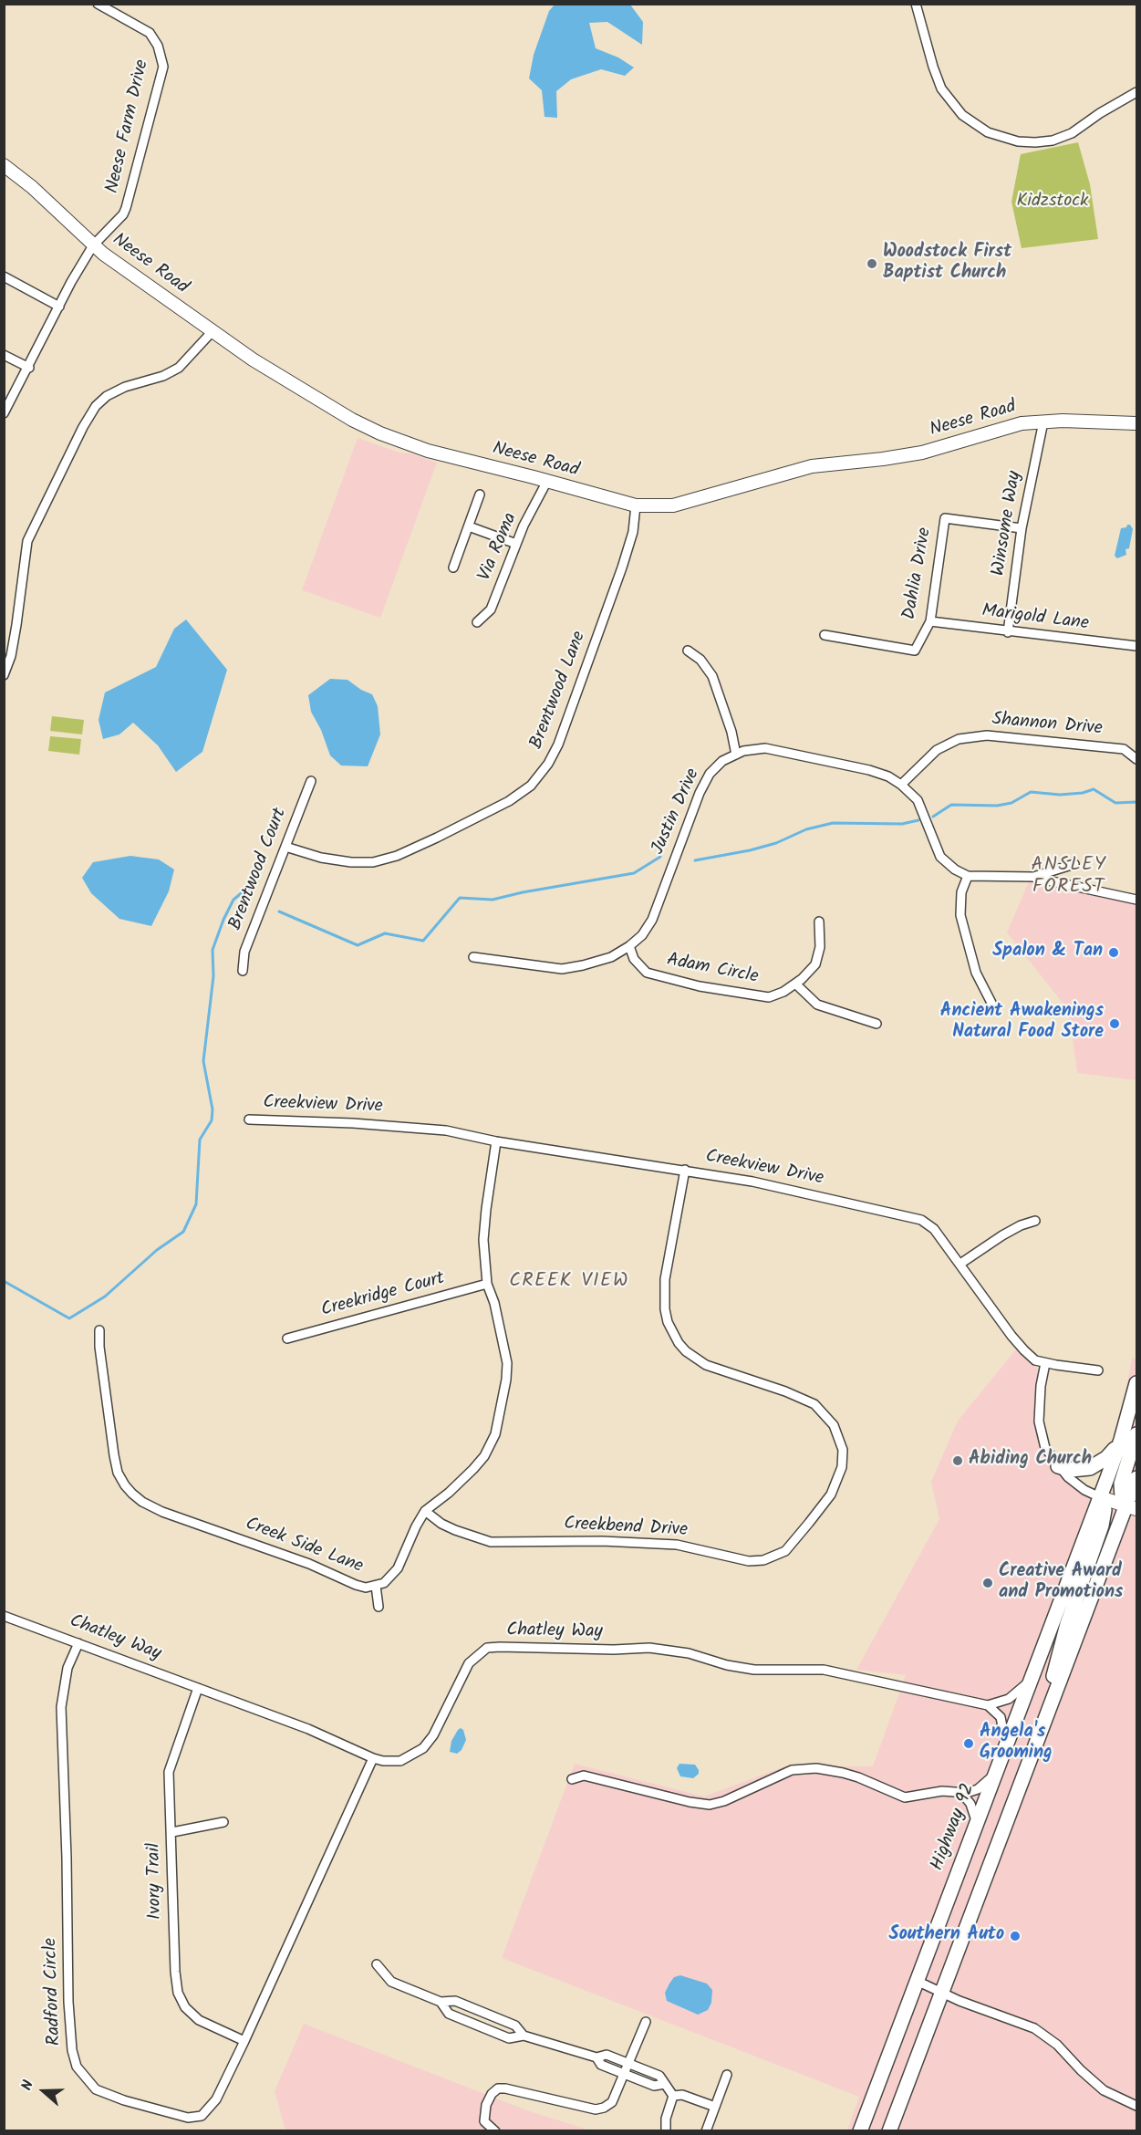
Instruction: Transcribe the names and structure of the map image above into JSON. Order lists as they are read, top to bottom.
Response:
{
  "streets": {
    "main road": ["Highway 92"],
    "street": [
      "Neese Farm Drive",
      "Neese Road",
      "Winsome Way",
      "Via Roma",
      "Dahlia Drive",
      "Marigold Lane",
      "Brentwood Lane",
      "Shannon Drive",
      "Justin Drive",
      "Brentwood Court",
      "Adam Circle",
      "Creekview Drive",
      "Creekridge Court",
      "Creekbend Drive",
      "Creek Side Lane",
      "Chatley Way",
      "Ivory Trail",
      "Radford Circle"
    ]
  },
  "crossings": [
    ["Neese Farm Drive", "Neese Road"],
    ["Neese Road", "Winsome Way"],
    ["Neese Road", "Via Roma"],
    ["Neese Road", "Brentwood Lane"],
    ["Winsome Way", "Dahlia Drive"],
    ["Winsome Way", "Marigold Lane"],
    ["Dahlia Drive", "Marigold Lane"],
    ["Brentwood Lane", "Brentwood Court"],
    ["Shannon Drive", "Justin Drive"],
    ["Justin Drive", "Adam Circle"],
    ["Creekview Drive", "Creekbend Drive"],
    ["Creekview Drive", "Creek Side Lane"],
    ["Creekridge Court", "Creek Side Lane"],
    ["Creekbend Drive", "Creek Side Lane"],
    ["Chatley Way", "Ivory Trail"],
    ["Chatley Way", "Radford Circle"],
    ["Ivory Trail", "Radford Circle"]
  ],
  "districts": ["ANSLEY FOREST", "CREEK VIEW"],
  "parks": ["Kidzstock"],
  "places": [
    "Woodstock First Baptist Church",
    "Spalon & Tan",
    "Ancient Awakenings Natural Food Store",
    "Abiding Church",
    "Creative Award and Promotions",
    "Angela's Grooming",
    "Southern Auto"
  ],
  "north": "left"
}
